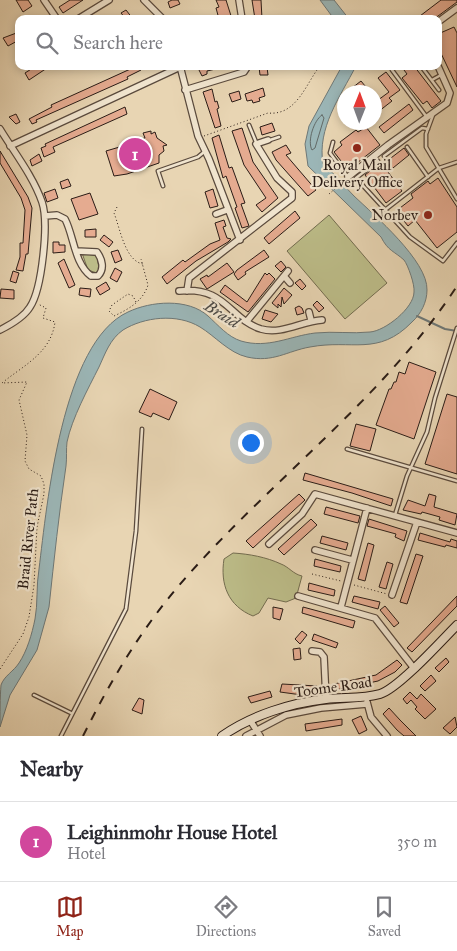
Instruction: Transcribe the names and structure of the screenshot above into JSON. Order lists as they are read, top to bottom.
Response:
{
  "streets": {
    "main road": ["Toome Road"],
    "path": ["Braid River Path"]
  },
  "water": ["Braid"],
  "places": ["Royal Mail Delivery Office", "Norbev"],
  "north": "top",
  "page": {
    "search": "Search here",
    "pins": "1",
    "heading": "Nearby",
    "list": [
      {
        "mark": "1",
        "name": "Leighinmohr House Hotel",
        "note": "Hotel",
        "value": "350 m"
      }
    ],
    "nav": ["Map", "Directions", "Saved"]
  }
}
